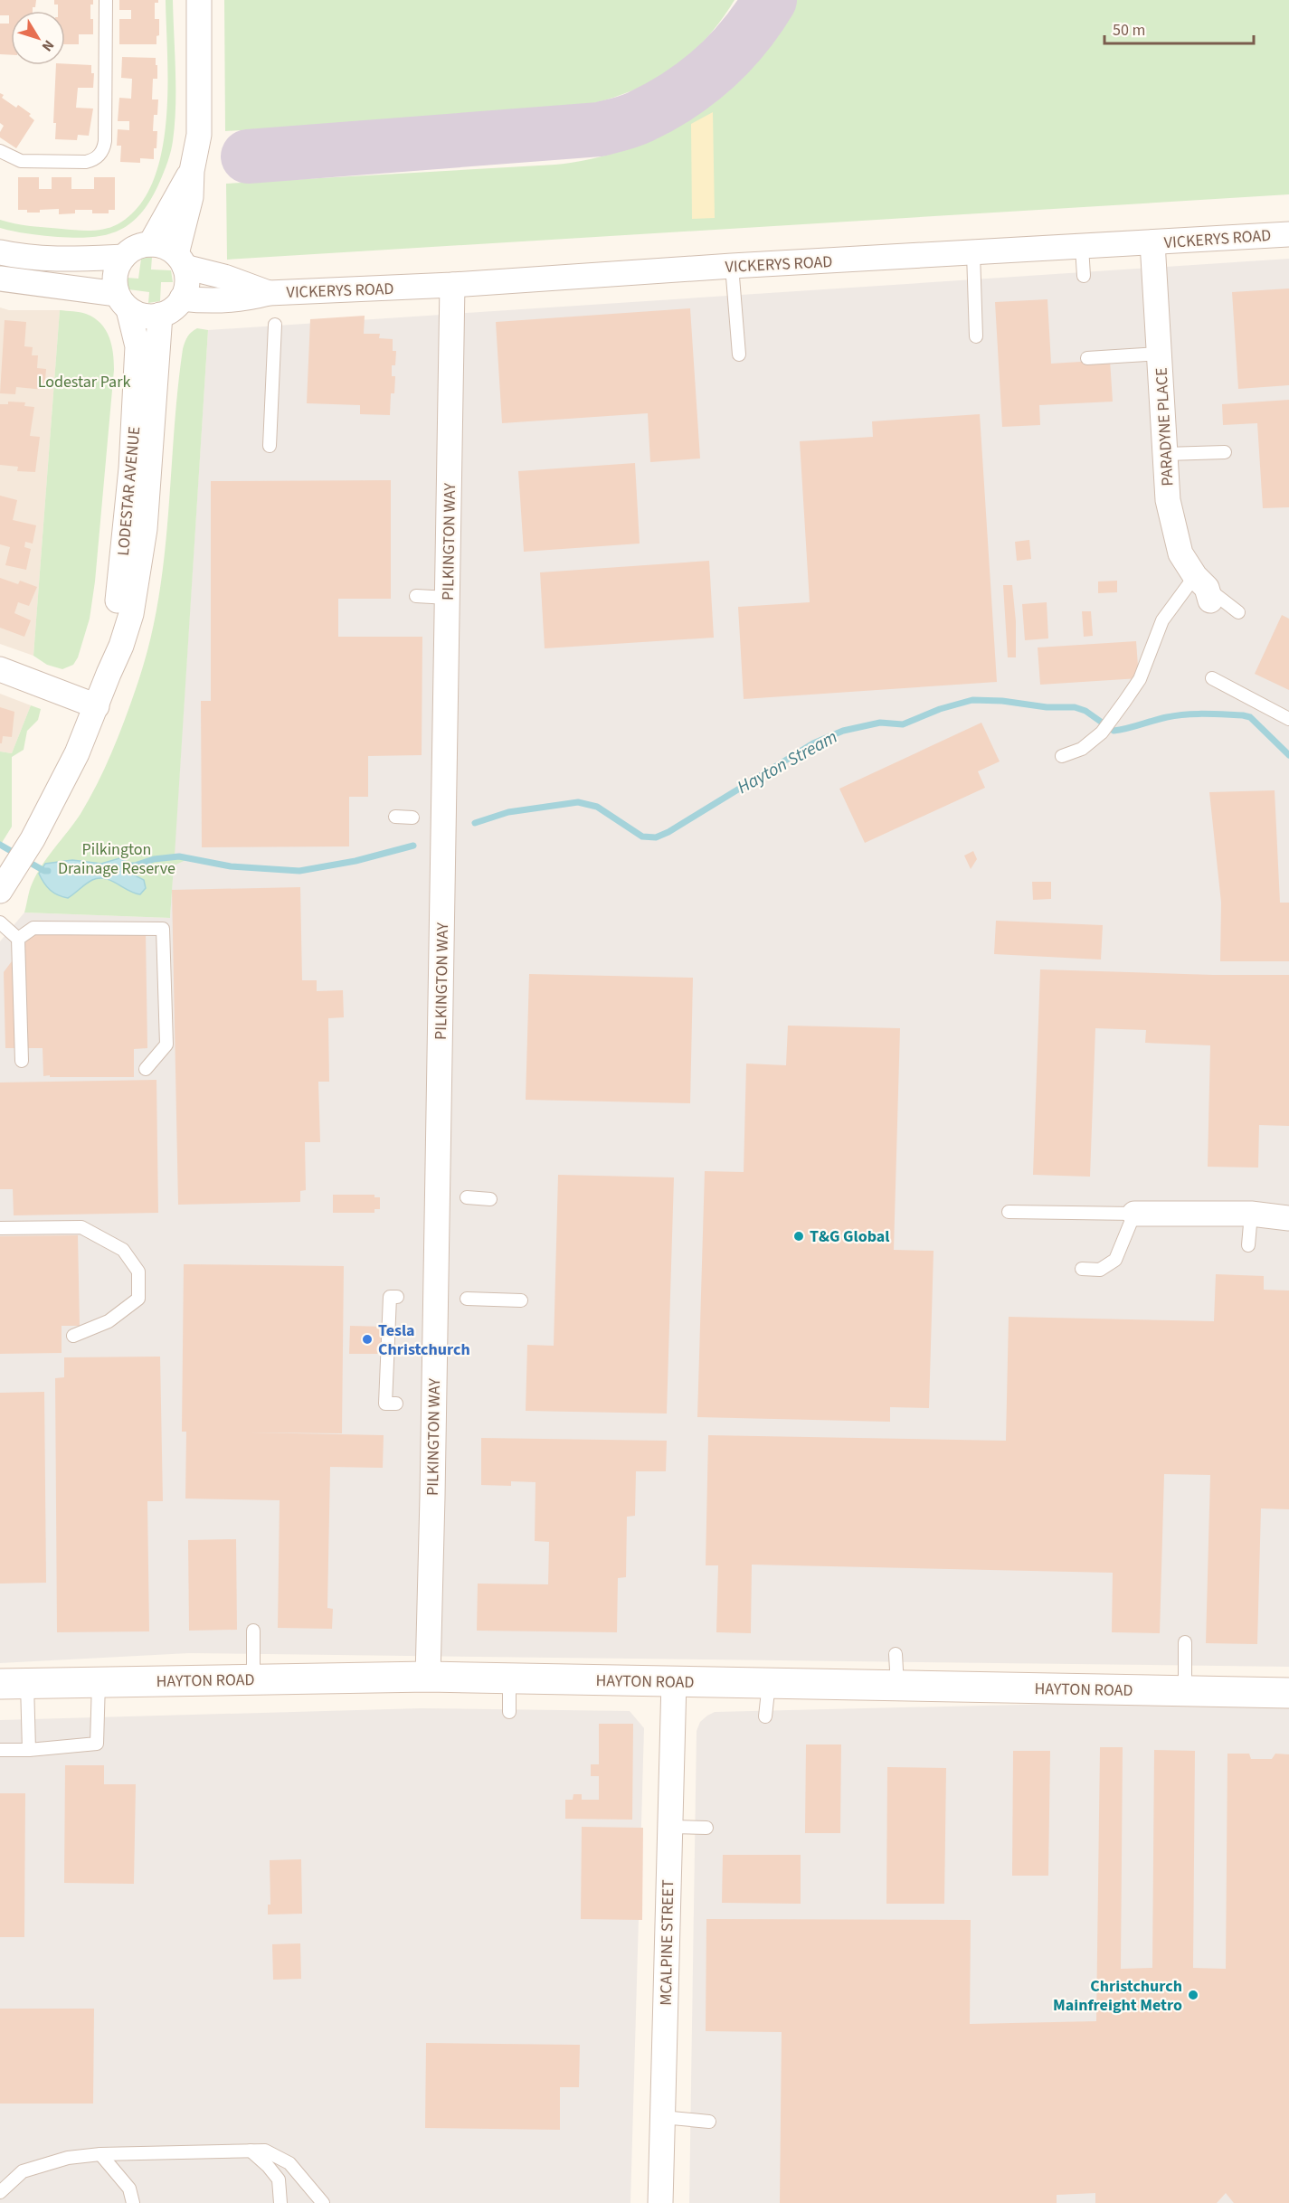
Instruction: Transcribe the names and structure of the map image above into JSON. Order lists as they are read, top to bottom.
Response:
{
  "streets": {
    "street": [
      "VICKERYS ROAD",
      "PARADYNE PLACE",
      "LODESTAR AVENUE",
      "PILKINGTON WAY",
      "HAYTON ROAD",
      "MCALPINE STREET"
    ]
  },
  "crossings": [
    ["VICKERYS ROAD", "PARADYNE PLACE"],
    ["VICKERYS ROAD", "LODESTAR AVENUE"],
    ["VICKERYS ROAD", "PILKINGTON WAY"],
    ["PILKINGTON WAY", "HAYTON ROAD"],
    ["HAYTON ROAD", "MCALPINE STREET"]
  ],
  "water": ["Hayton Stream"],
  "parks": ["Lodestar Park", "Pilkington Drainage Reserve"],
  "places": ["T&G Global", "Tesla Christchurch", "Christchurch Mainfreight Metro"],
  "scale_bar": "50 m",
  "north": "bottom right"
}
